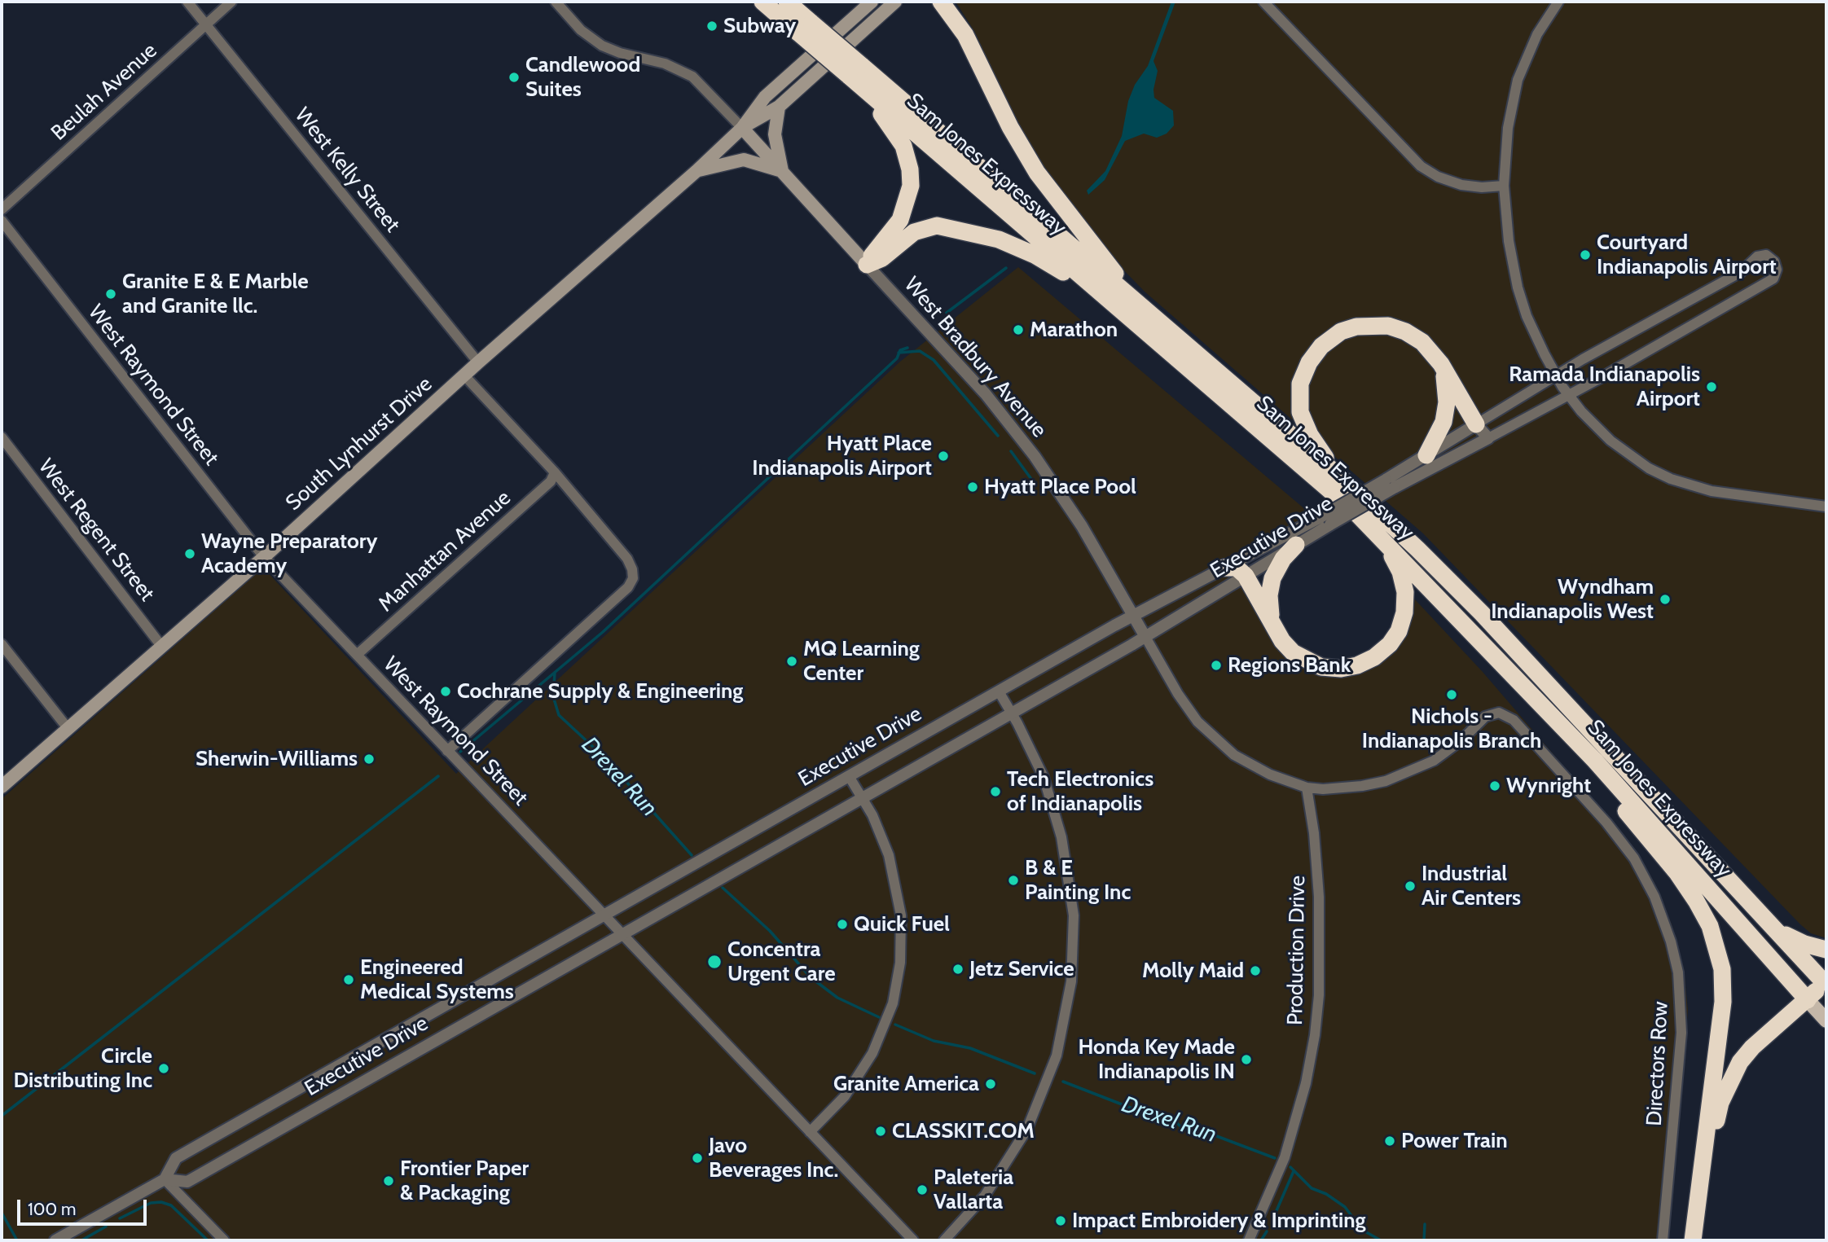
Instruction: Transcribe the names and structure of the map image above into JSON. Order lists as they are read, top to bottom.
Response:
{
  "streets": {
    "highway": ["Sam Jones Expressway"],
    "main road": ["West Bradbury Avenue", "South Lynhurst Drive"],
    "street": [
      "Beulah Avenue",
      "West Kelly Street",
      "West Raymond Street",
      "West Regent Street",
      "Executive Drive",
      "Manhattan Avenue",
      "Production Drive",
      "Directors Row"
    ]
  },
  "crossings": [
    ["Beulah Avenue", "West Kelly Street"],
    ["West Kelly Street", "South Lynhurst Drive"],
    ["West Bradbury Avenue", "South Lynhurst Drive"],
    ["West Bradbury Avenue", "Executive Drive"],
    ["West Raymond Street", "South Lynhurst Drive"],
    ["West Raymond Street", "Executive Drive"],
    ["West Raymond Street", "Manhattan Avenue"],
    ["South Lynhurst Drive", "West Regent Street"],
    ["Production Drive", "Directors Row"]
  ],
  "water": ["Drexel Run"],
  "places": [
    "Subway",
    "Candlewood Suites",
    "Courtyard Indianapolis Airport",
    "Granite E & E Marble and Granite llc.",
    "Marathon",
    "Ramada Indianapolis Airport",
    "Hyatt Place Indianapolis Airport",
    "Hyatt Place Pool",
    "Wayne Preparatory Academy",
    "Wyndham Indianapolis West",
    "MQ Learning Center",
    "Regions Bank",
    "Cochrane Supply & Engineering",
    "Nichols - Indianapolis Branch",
    "Sherwin-Williams",
    "Wynright",
    "Tech Electronics of Indianapolis",
    "B & E Painting Inc",
    "Industrial Air Centers",
    "Quick Fuel",
    "Concentra Urgent Care",
    "Jetz Service",
    "Molly Maid",
    "Engineered Medical Systems",
    "Honda Key Made Indianapolis IN",
    "Circle Distributing Inc",
    "Granite America",
    "CLASSKIT.COM",
    "Power Train",
    "Javo Beverages Inc.",
    "Frontier Paper & Packaging",
    "Paleteria Vallarta",
    "Impact Embroidery & Imprinting"
  ],
  "scale_bar": "100 m"
}
